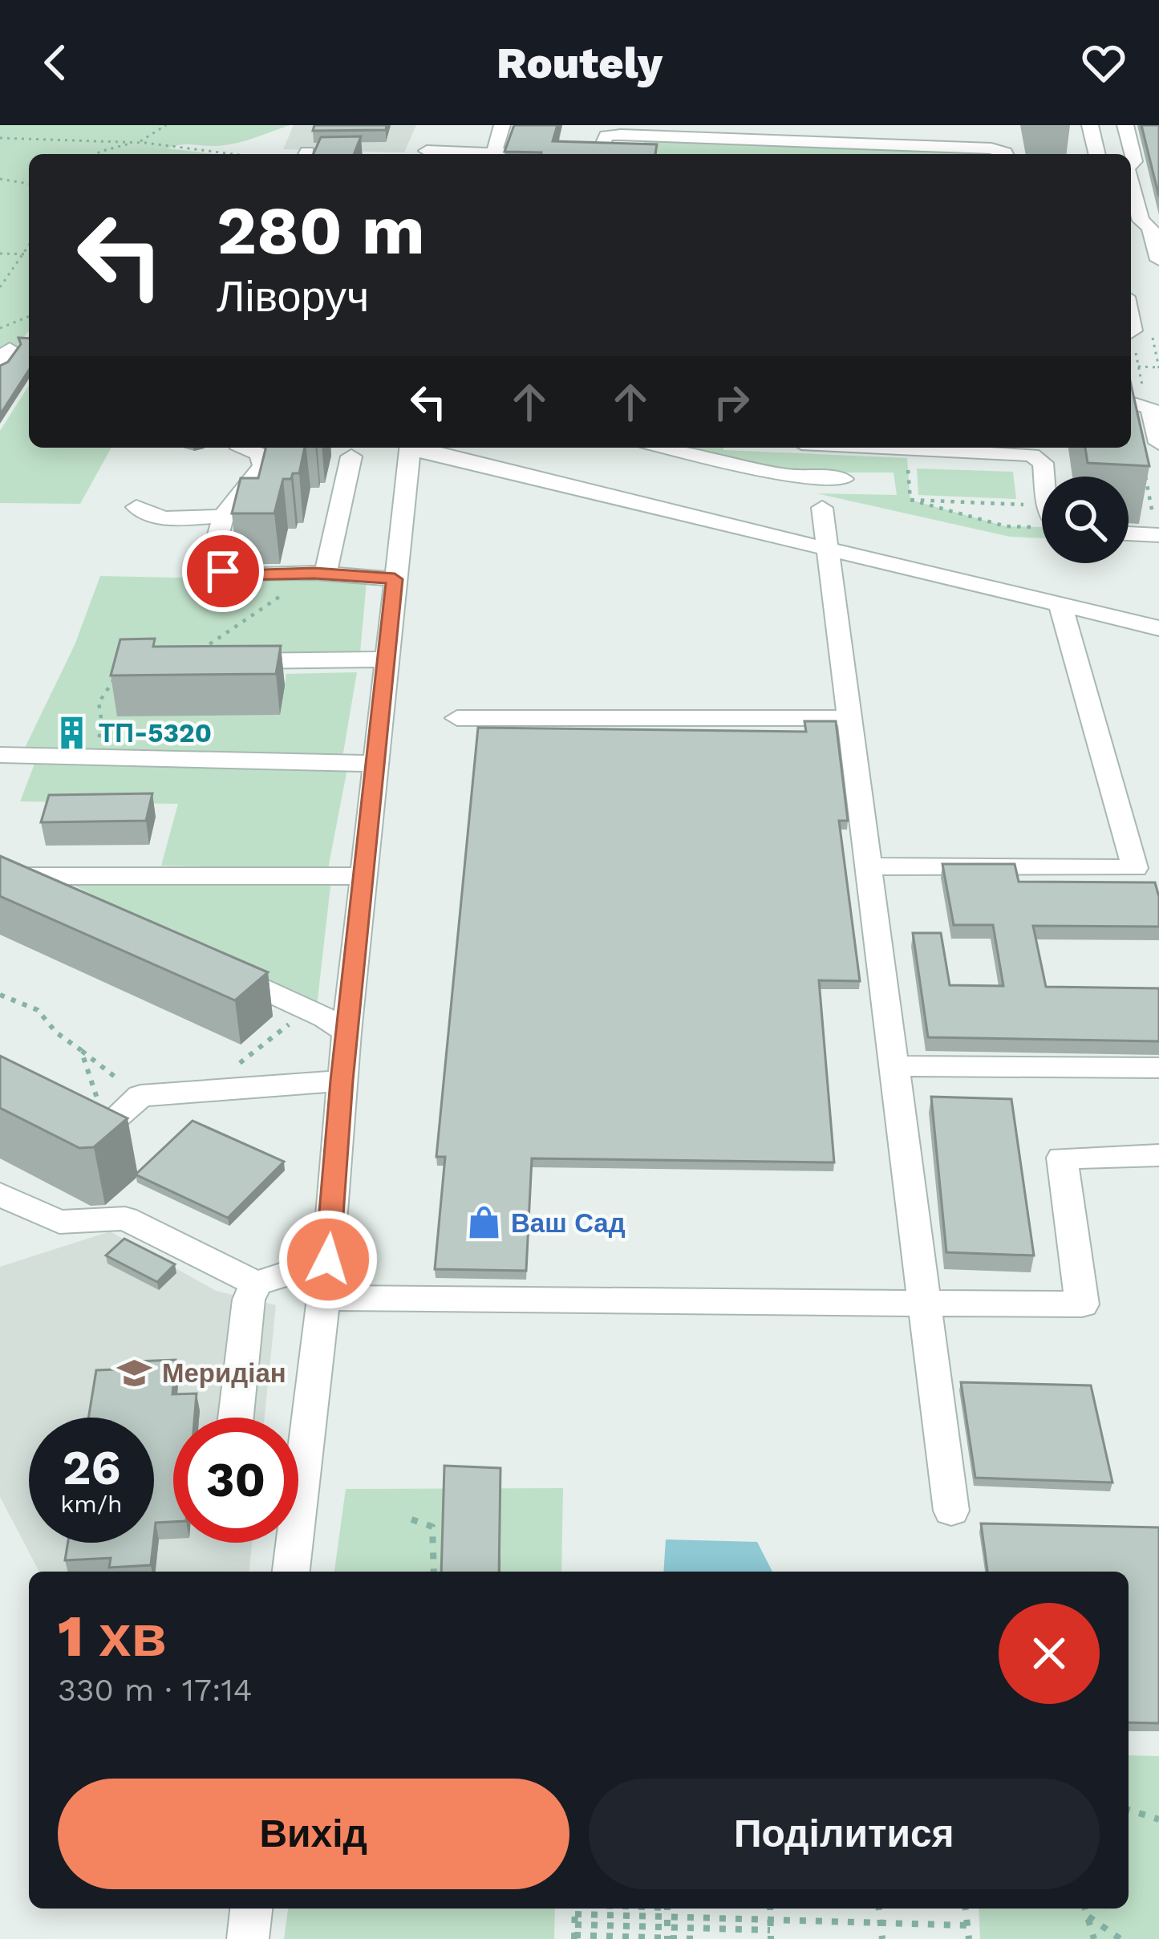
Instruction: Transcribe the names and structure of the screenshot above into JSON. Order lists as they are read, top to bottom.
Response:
{
  "places": {
    "building": ["ТП-5320"],
    "shop": ["Ваш Сад"],
    "school or university": ["Меридіан"]
  },
  "page": {
    "header": "Routely",
    "turn": ["280 m", "Ліворуч"],
    "speed": "26 km/h",
    "limit": "30",
    "heading": ["1 хв", "330 m · 17:14"],
    "buttons": ["Вихід", "Поділитися"]
  }
}
